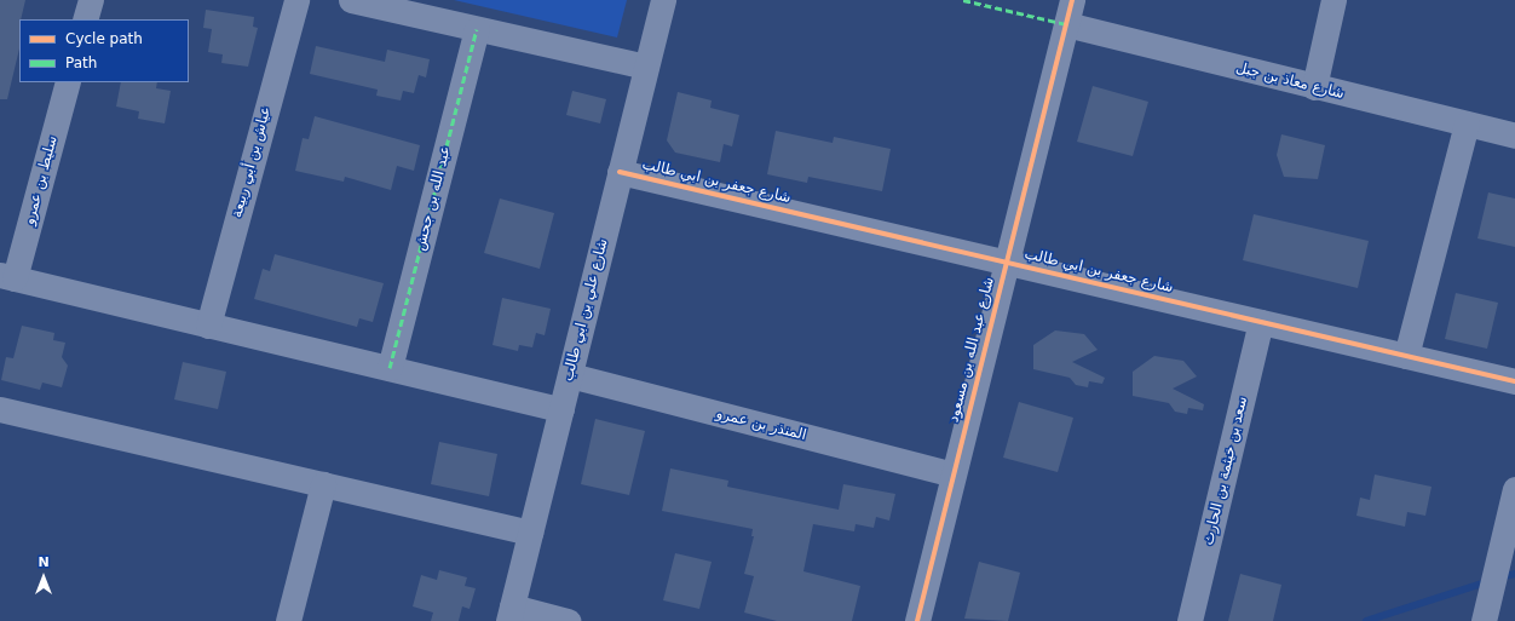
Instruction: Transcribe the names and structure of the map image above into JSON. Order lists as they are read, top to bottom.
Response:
{
  "streets": {
    "street": [
      "شارع معاذ بن جبل",
      "عياش بن أبي ربيعة",
      "سليط بن عمرو",
      "شارع جعفر بن ابي طالب",
      "عبد الله بن جحش",
      "شارع علي بن ابي طالب",
      "شارع عبد الله بن مسعود",
      "المنذر بن عمرو",
      "سعد بن خيثمة بن الحارث"
    ]
  },
  "crossings": [
    ["شارع معاذ بن جبل", "شارع عبد الله بن مسعود"],
    ["شارع جعفر بن ابي طالب", "شارع علي بن ابي طالب"],
    ["شارع جعفر بن ابي طالب", "شارع عبد الله بن مسعود"],
    ["شارع جعفر بن ابي طالب", "سعد بن خيثمة بن الحارث"],
    ["شارع علي بن ابي طالب", "المنذر بن عمرو"],
    ["شارع عبد الله بن مسعود", "المنذر بن عمرو"]
  ],
  "legend": ["Cycle path", "Path"],
  "north": "top"
}
